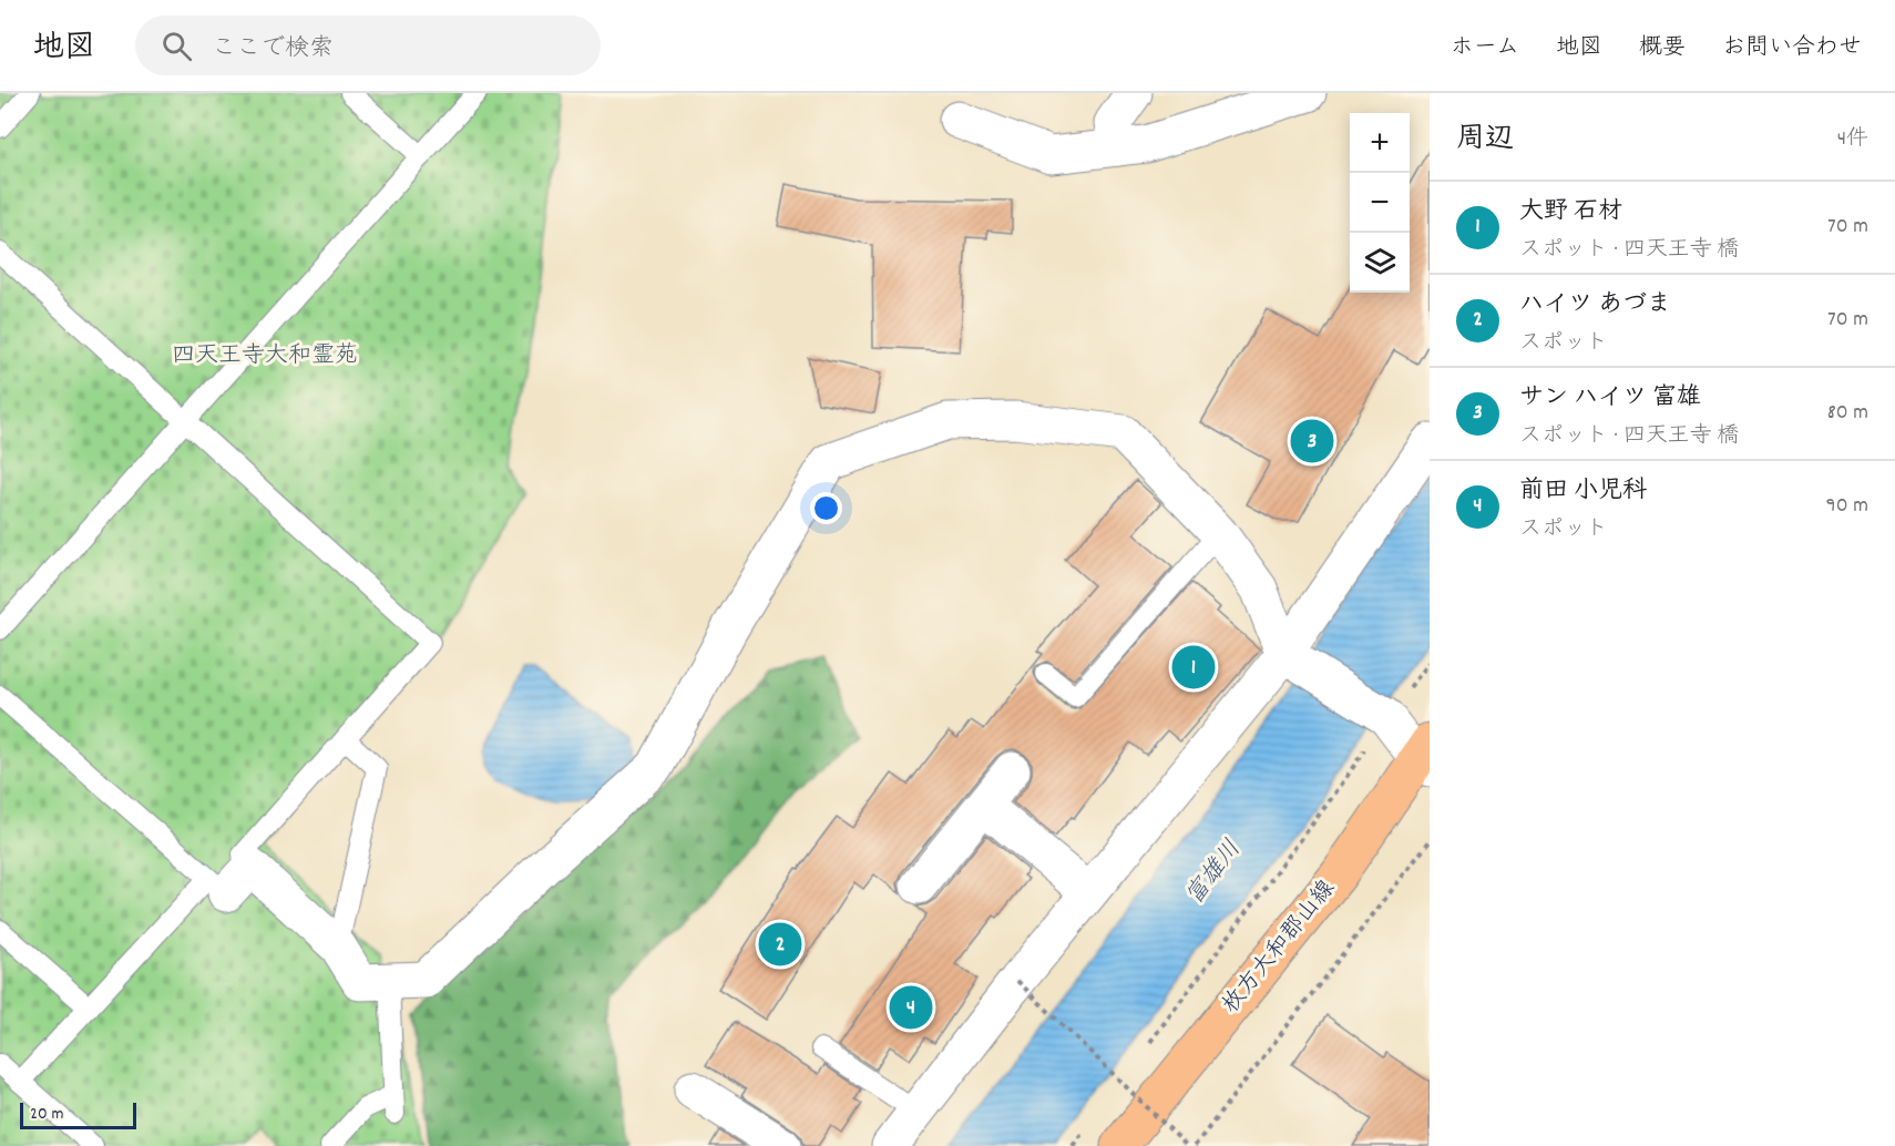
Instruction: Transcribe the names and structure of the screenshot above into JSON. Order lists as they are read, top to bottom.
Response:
{
  "streets": {
    "main road": ["枚方大和郡山線"]
  },
  "water": ["富雄川"],
  "parks": ["四天王寺大和霊苑"],
  "scale_bar": "20 m",
  "page": {
    "header": "地図",
    "search": "ここで検索",
    "nav": [
      "ホーム",
      "地図",
      "概要",
      "お問い合わせ"
    ],
    "heading": ["周辺", "4件"],
    "map_buttons": ["+", "−"],
    "list": [
      {
        "mark": "1",
        "name": "大野 石材",
        "note": "スポット · 四天王寺 橋",
        "value": "70 m"
      },
      {
        "mark": "2",
        "name": "ハイツ あづま",
        "note": "スポット",
        "value": "70 m"
      },
      {
        "mark": "3",
        "name": "サン ハイツ 富雄",
        "note": "スポット · 四天王寺 橋",
        "value": "80 m"
      },
      {
        "mark": "4",
        "name": "前田 小児科",
        "note": "スポット",
        "value": "90 m"
      }
    ],
    "pins": [
      "3",
      "1",
      "2",
      "4"
    ],
    "scale": "20 m"
  }
}
